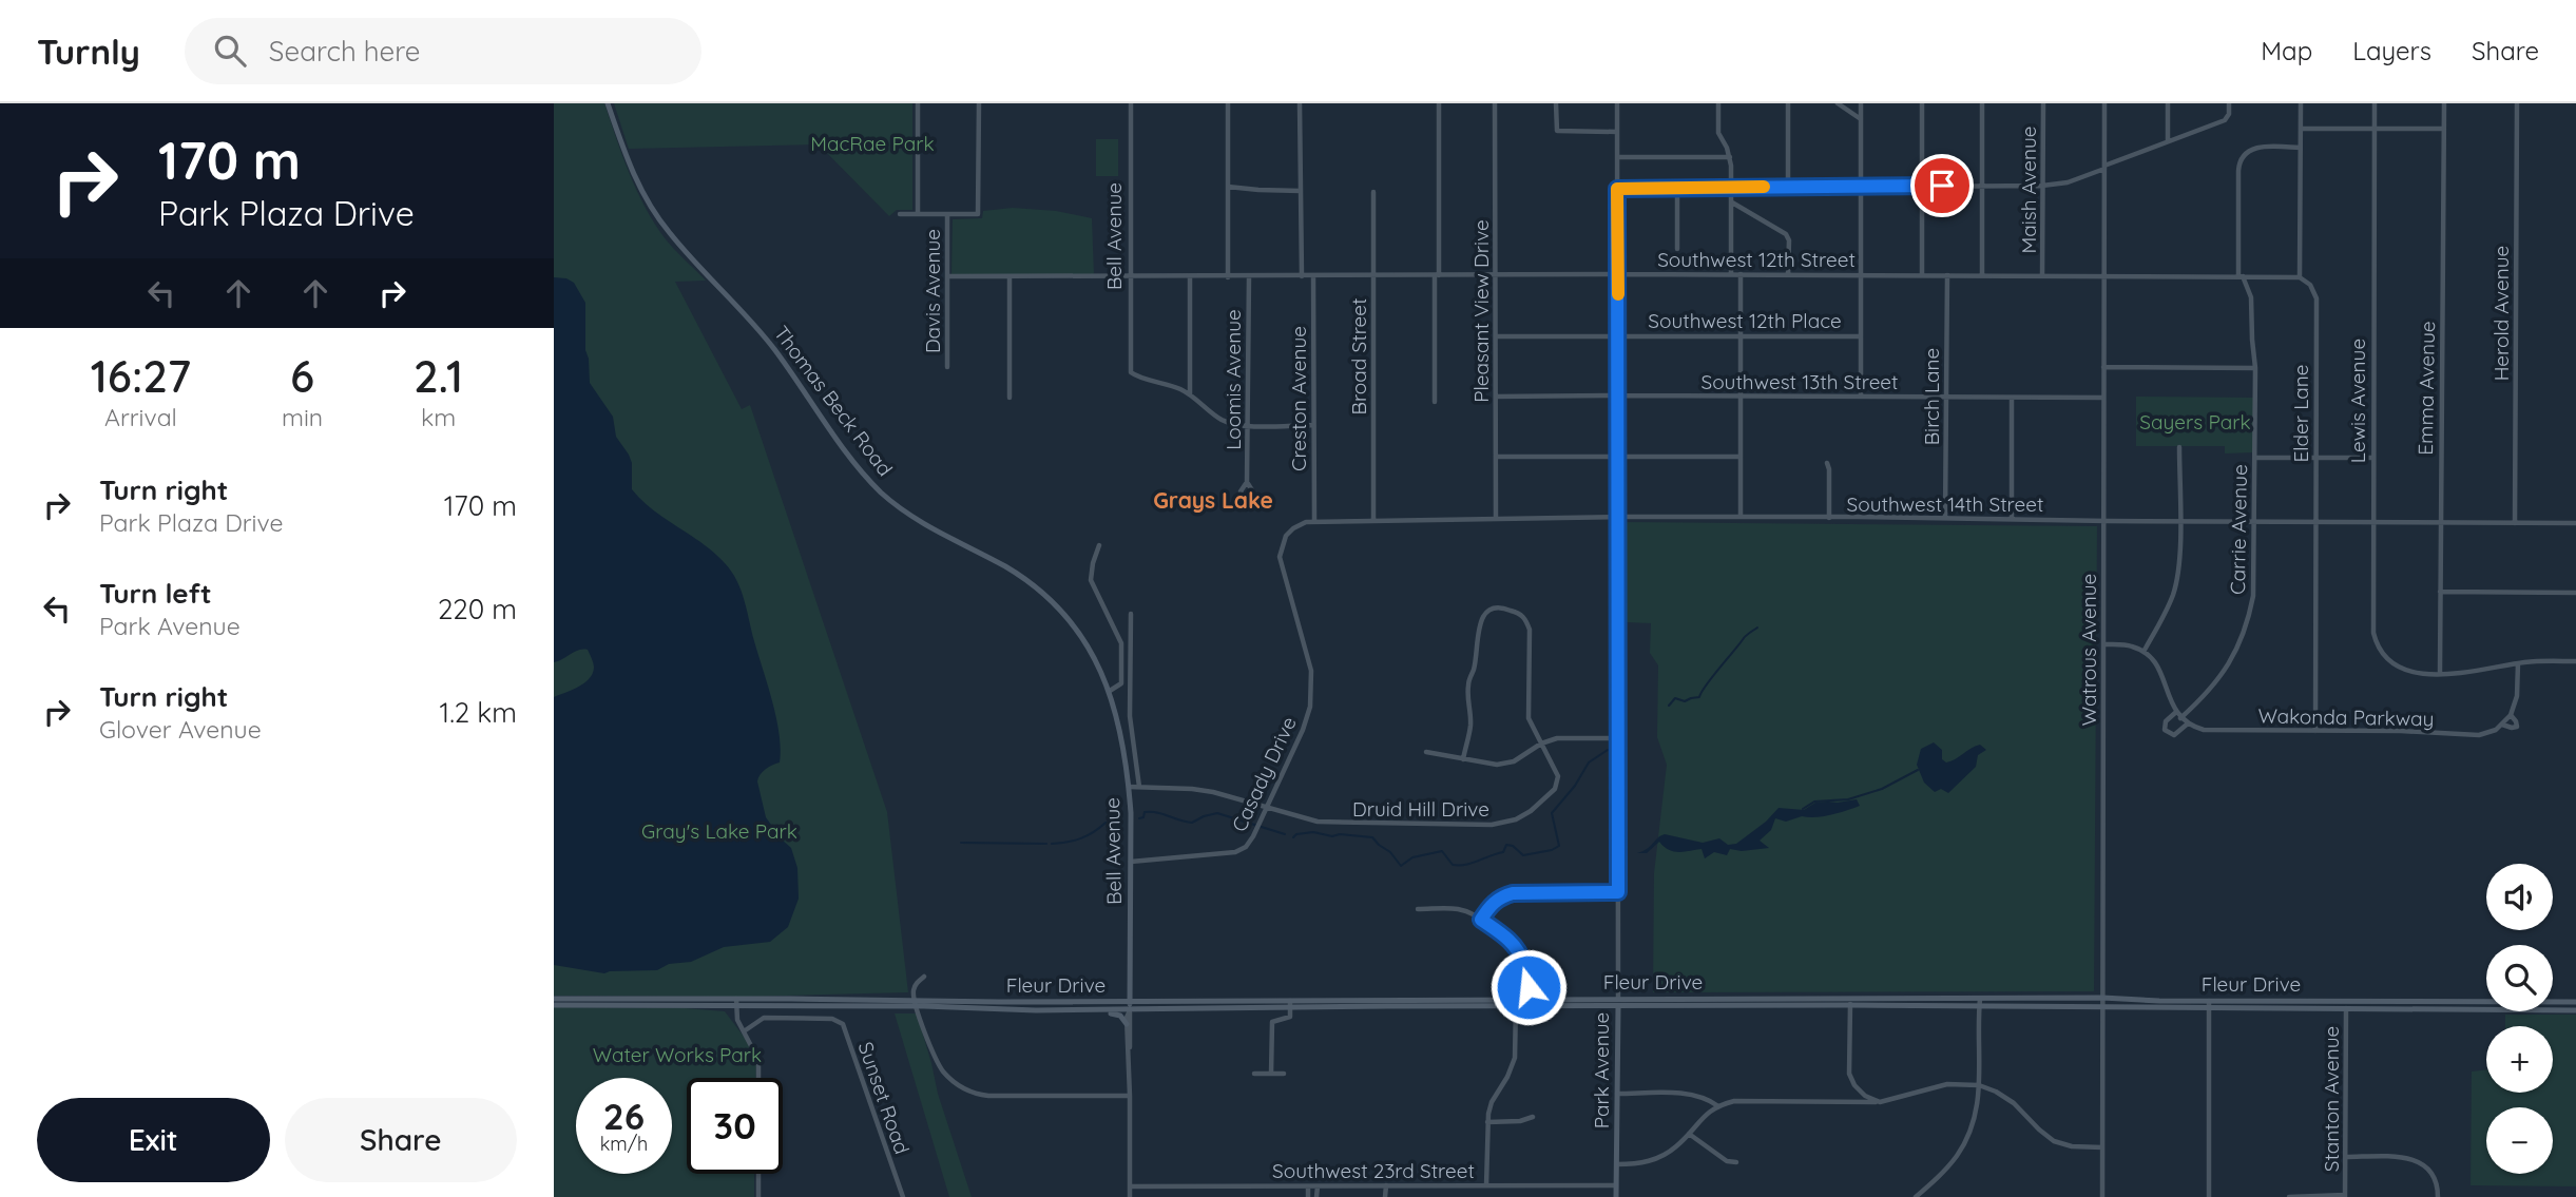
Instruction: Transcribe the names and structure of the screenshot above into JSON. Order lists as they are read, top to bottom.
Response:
{
  "streets": {
    "main road": [
      "Bell Avenue",
      "Thomas Beck Road",
      "Fleur Drive",
      "Park Avenue"
    ],
    "street": [
      "Maish Avenue",
      "Southwest 12th Street",
      "Davis Avenue",
      "Pleasant View Drive",
      "Herold Avenue",
      "Southwest 12th Place",
      "Broad Street",
      "Loomis Avenue",
      "Southwest 13th Street",
      "Emma Avenue",
      "Birch Lane",
      "Creston Avenue",
      "Lewis Avenue",
      "Elder Lane",
      "Southwest 14th Street",
      "Carrie Avenue",
      "Watrous Avenue",
      "Wakonda Parkway",
      "Casady Drive",
      "Druid Hill Drive",
      "Sunset Road",
      "Stanton Avenue",
      "Southwest 23rd Street"
    ]
  },
  "crossings": [
    ["Maish Avenue", "Southwest 12th Street"],
    ["Bell Avenue", "Southwest 12th Street"],
    ["Bell Avenue", "Thomas Beck Road"],
    ["Bell Avenue", "Casady Drive"],
    ["Bell Avenue", "Druid Hill Drive"],
    ["Bell Avenue", "Fleur Drive"],
    ["Bell Avenue", "Southwest 23rd Street"],
    ["Southwest 12th Street", "Davis Avenue"],
    ["Southwest 12th Street", "Pleasant View Drive"],
    ["Southwest 12th Street", "Broad Street"],
    ["Southwest 12th Street", "Loomis Avenue"],
    ["Southwest 12th Street", "Birch Lane"],
    ["Southwest 12th Street", "Creston Avenue"],
    ["Southwest 12th Street", "Elder Lane"],
    ["Southwest 12th Street", "Carrie Avenue"],
    ["Southwest 12th Street", "Watrous Avenue"],
    ["Southwest 12th Street", "Park Avenue"],
    ["Pleasant View Drive", "Southwest 12th Place"],
    ["Pleasant View Drive", "Southwest 13th Street"],
    ["Pleasant View Drive", "Southwest 14th Street"],
    ["Herold Avenue", "Southwest 14th Street"],
    ["Southwest 12th Place", "Park Avenue"],
    ["Broad Street", "Southwest 14th Street"],
    ["Southwest 13th Street", "Birch Lane"],
    ["Southwest 13th Street", "Watrous Avenue"],
    ["Southwest 13th Street", "Park Avenue"],
    ["Emma Avenue", "Lewis Avenue"],
    ["Emma Avenue", "Southwest 14th Street"],
    ["Birch Lane", "Southwest 14th Street"],
    ["Creston Avenue", "Southwest 14th Street"],
    ["Creston Avenue", "Casady Drive"],
    ["Lewis Avenue", "Southwest 14th Street"],
    ["Elder Lane", "Southwest 14th Street"],
    ["Elder Lane", "Carrie Avenue"],
    ["Elder Lane", "Wakonda Parkway"],
    ["Southwest 14th Street", "Carrie Avenue"],
    ["Southwest 14th Street", "Watrous Avenue"],
    ["Southwest 14th Street", "Casady Drive"],
    ["Southwest 14th Street", "Park Avenue"],
    ["Carrie Avenue", "Wakonda Parkway"],
    ["Watrous Avenue", "Fleur Drive"],
    ["Casady Drive", "Druid Hill Drive"],
    ["Fleur Drive", "Park Avenue"],
    ["Fleur Drive", "Stanton Avenue"],
    ["Park Avenue", "Southwest 23rd Street"]
  ],
  "districts": ["Grays Lake"],
  "parks": [
    "MacRae Park",
    "Sayers Park",
    "Gray's Lake Park",
    "Water Works Park"
  ],
  "page": {
    "header": "Turnly",
    "search": "Search here",
    "nav": ["Map", "Layers", "Share"],
    "turn": ["170 m", "Park Plaza Drive"],
    "eta": [
      "16:27",
      "Arrival",
      "6",
      "min",
      "2.1",
      "km"
    ],
    "list": [
      {
        "name": "Turn right",
        "note": "Park Plaza Drive",
        "value": "170 m"
      },
      {
        "name": "Turn left",
        "note": "Park Avenue",
        "value": "220 m"
      },
      {
        "name": "Turn right",
        "note": "Glover Avenue",
        "value": "1.2 km"
      }
    ],
    "map_buttons": ["+", "−"],
    "speed": "26 km/h",
    "limit": "30",
    "buttons": ["Exit", "Share"]
  }
}
